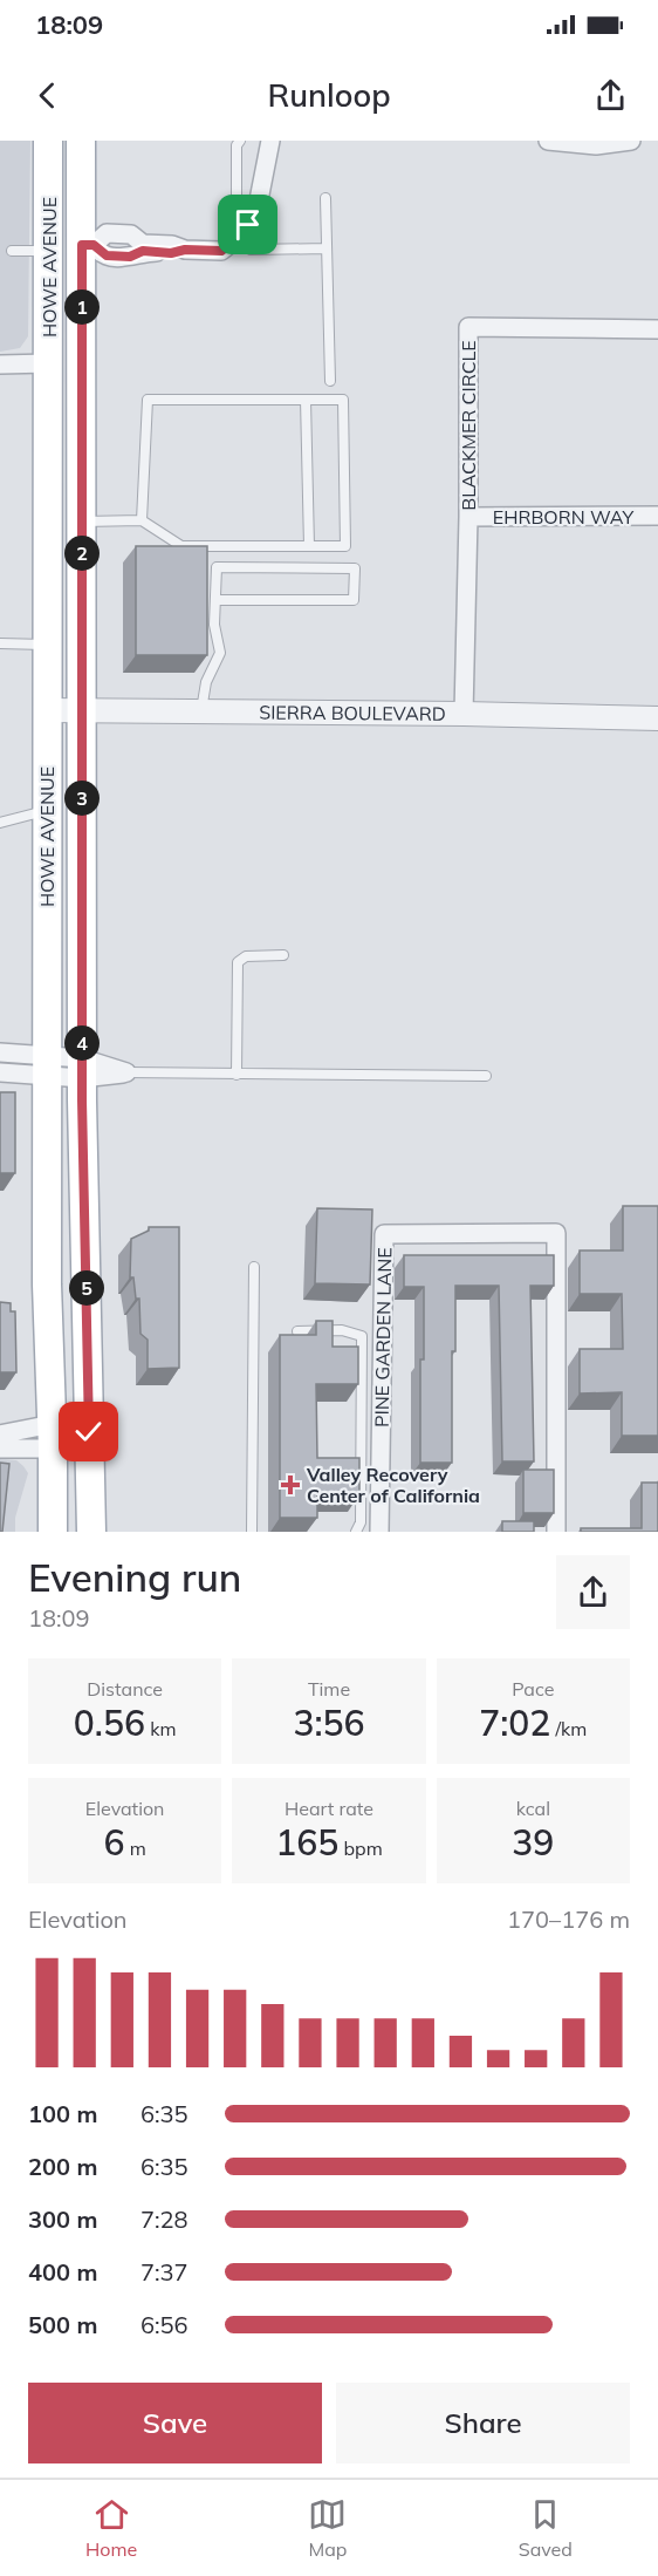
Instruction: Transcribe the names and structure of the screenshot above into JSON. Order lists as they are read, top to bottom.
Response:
{
  "streets": {
    "main road": ["HOWE AVENUE"],
    "street": [
      "BLACKMER CIRCLE",
      "EHRBORN WAY",
      "SIERRA BOULEVARD",
      "PINE GARDEN LANE"
    ]
  },
  "crossings": [
    ["HOWE AVENUE", "SIERRA BOULEVARD"],
    ["BLACKMER CIRCLE", "EHRBORN WAY"],
    ["BLACKMER CIRCLE", "SIERRA BOULEVARD"]
  ],
  "places": {
    "health": ["Valley Recovery Center of California"]
  },
  "page": {
    "status": "18:09",
    "header": "Runloop",
    "pins": [
      "1",
      "2",
      "3",
      "4",
      "5"
    ],
    "heading": ["Evening run", "18:09"],
    "stats": [
      ["Distance", "0.56 km"],
      ["Time", "3:56"],
      ["Pace", "7:02 /km"],
      ["Elevation", "6 m"],
      ["Heart rate", "165 bpm"],
      ["kcal", "39"]
    ],
    "chart": ["Elevation", "170–176 m"],
    "list": [
      {
        "name": "100 m",
        "note": "6:35"
      },
      {
        "name": "200 m",
        "note": "6:35"
      },
      {
        "name": "300 m",
        "note": "7:28"
      },
      {
        "name": "400 m",
        "note": "7:37"
      },
      {
        "name": "500 m",
        "note": "6:56"
      }
    ],
    "buttons": ["Save", "Share"],
    "tabs": ["Home", "Map", "Saved"]
  }
}
